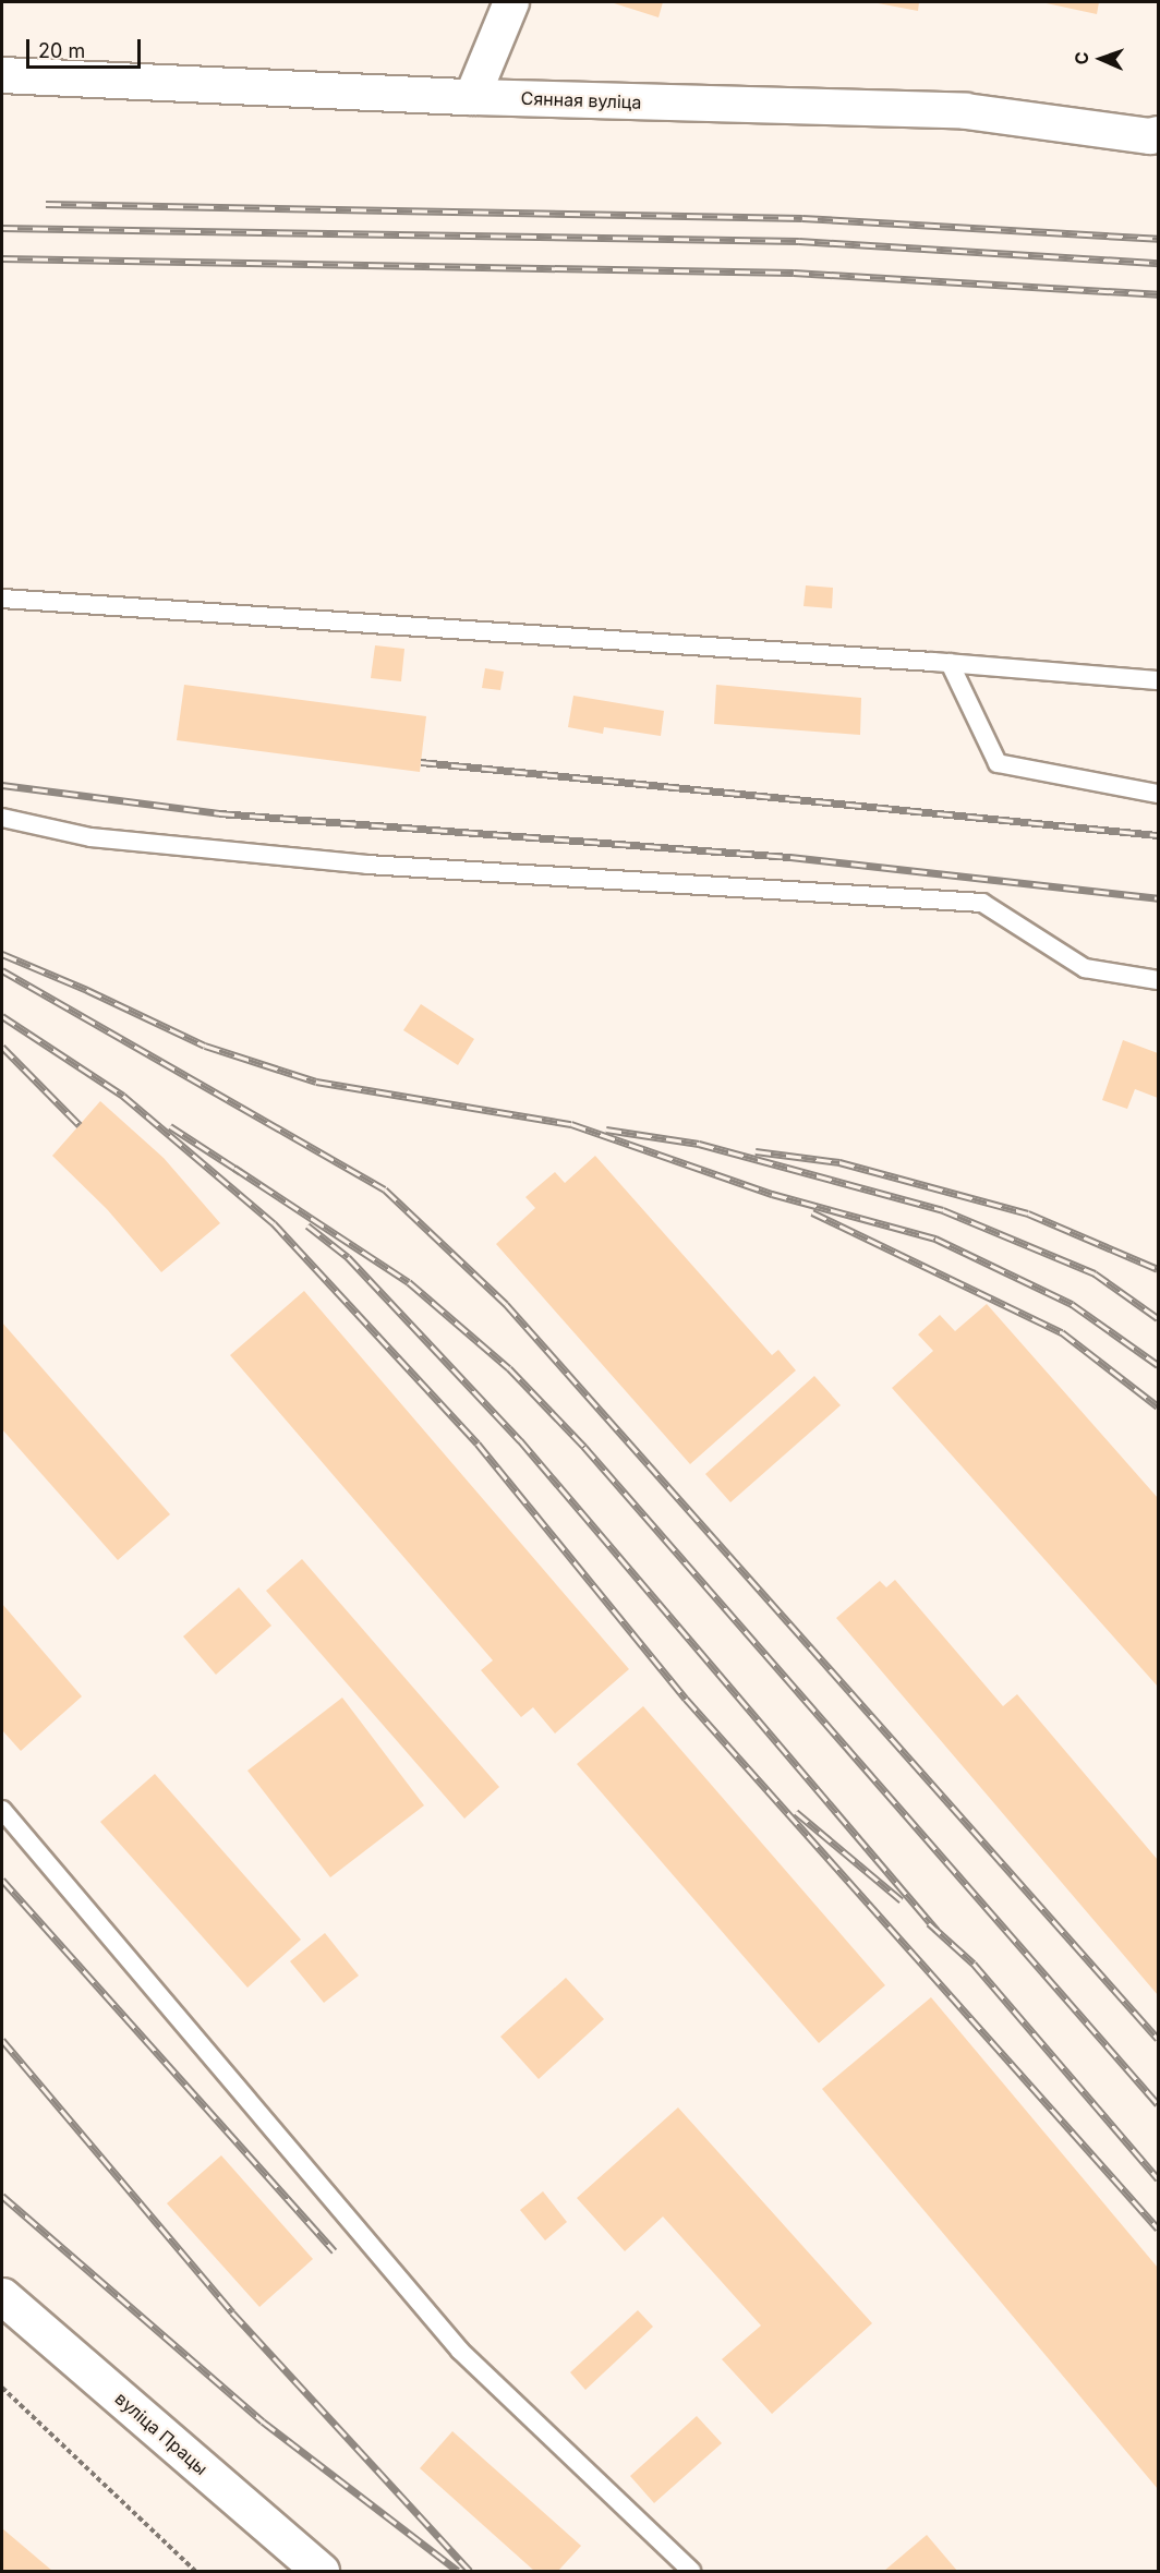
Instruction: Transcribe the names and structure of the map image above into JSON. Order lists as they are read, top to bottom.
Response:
{
  "streets": {
    "main road": ["вуліца Працы"],
    "street": ["Сянная вуліца"]
  },
  "scale_bar": "20 m",
  "north": "left"
}
